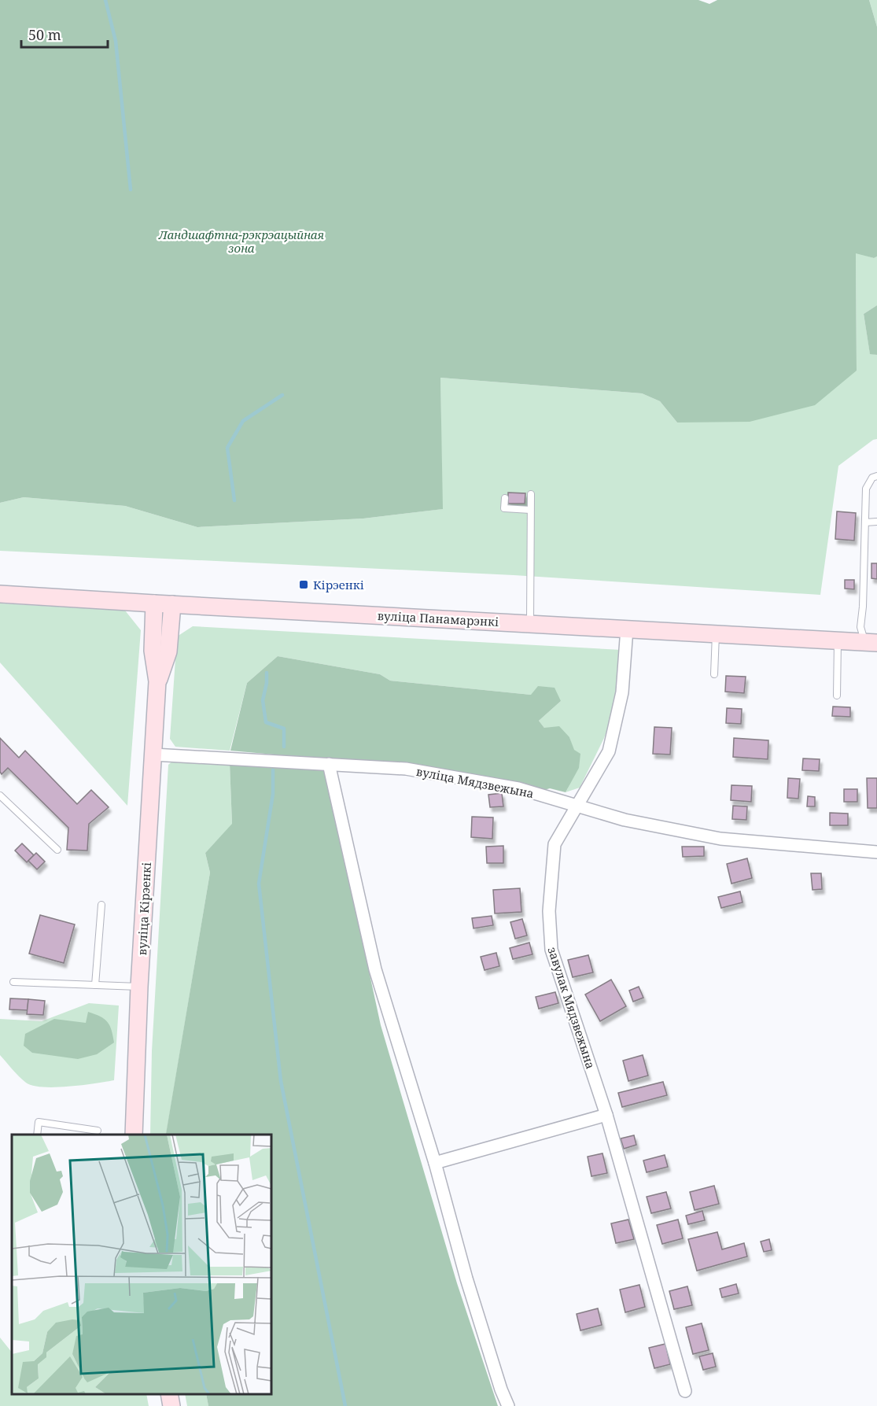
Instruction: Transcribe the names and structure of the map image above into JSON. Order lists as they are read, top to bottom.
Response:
{
  "streets": {
    "main road": ["вуліца Панамарэнкі", "вуліца Кірэенкі"],
    "street": ["вуліца Мядзвежына", "завулак Мядзвежына"]
  },
  "crossings": [
    ["вуліца Панамарэнкі", "вуліца Кірэенкі"],
    ["вуліца Панамарэнкі", "завулак Мядзвежына"],
    ["вуліца Мядзвежына", "вуліца Кірэенкі"],
    ["вуліца Мядзвежына", "завулак Мядзвежына"]
  ],
  "parks": ["Ландшафтна-рэкрэацыйная зона"],
  "places": {
    "transit": ["Кірэенкі"]
  },
  "scale_bar": "50 m"
}
